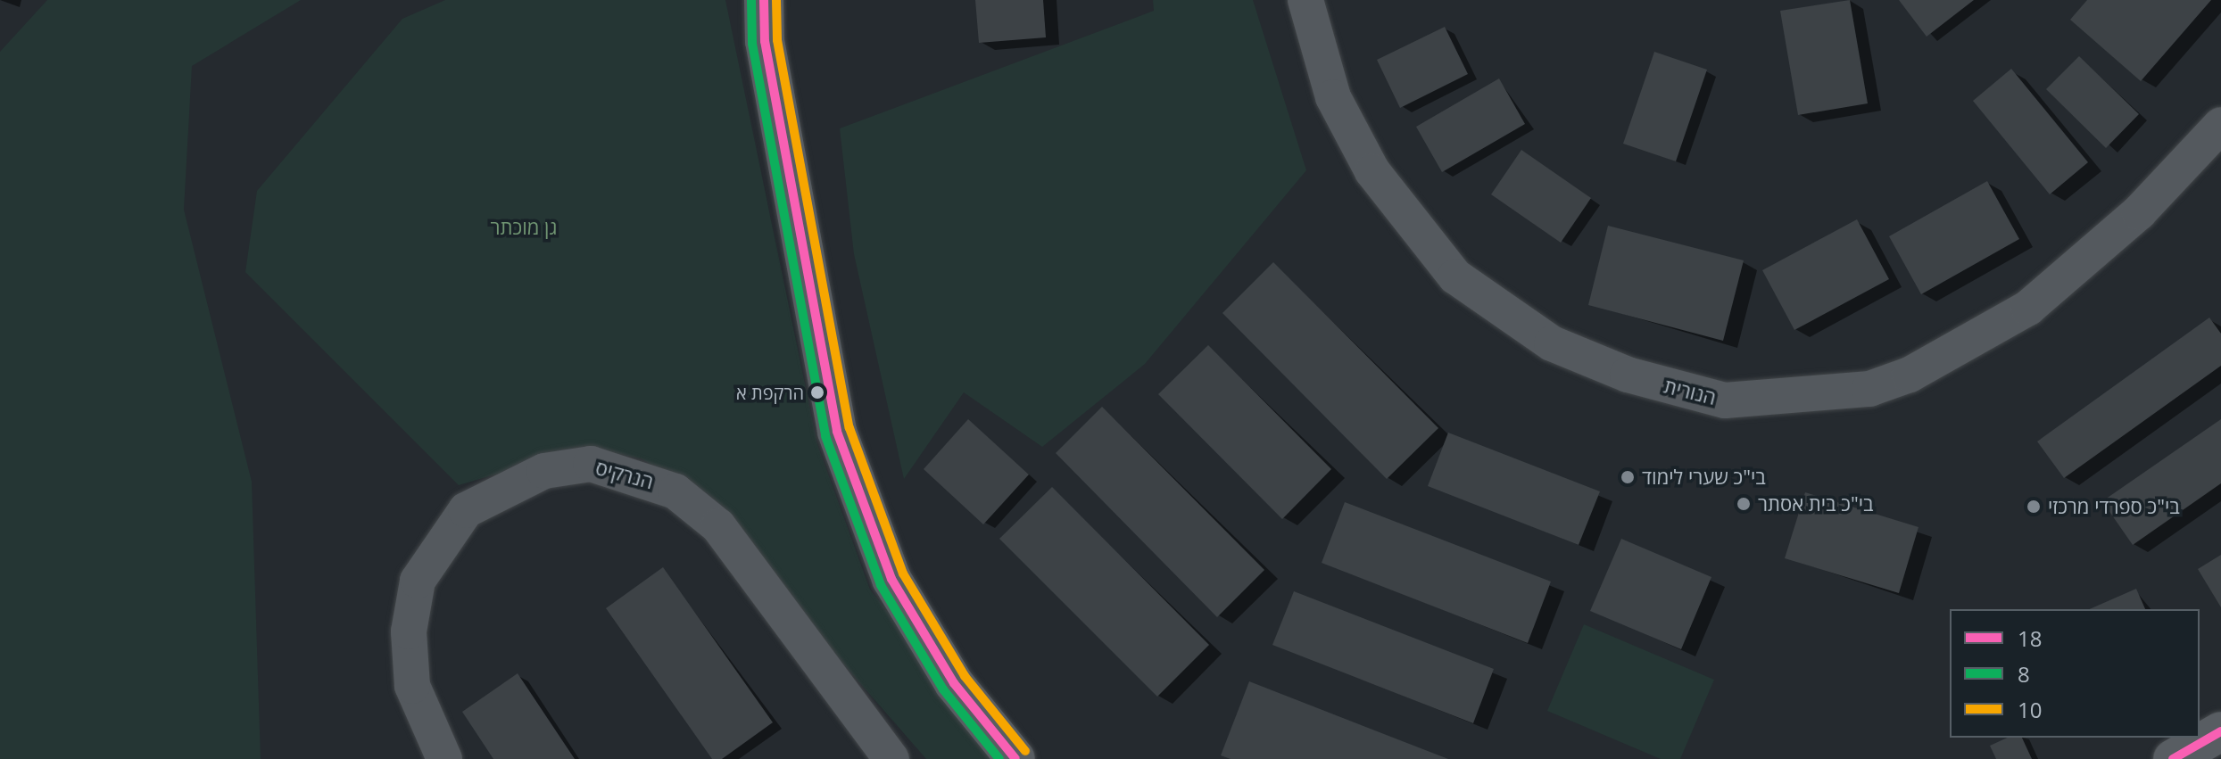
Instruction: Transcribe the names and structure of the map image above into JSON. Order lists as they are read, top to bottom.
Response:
{
  "streets": {
    "street": ["הנורית", "הנרקיס"]
  },
  "parks": ["גן מוכתר"],
  "places": [
    "הרקפת א",
    "בי\"כ שערי לימוד",
    "בי\"כ בית אסתר",
    "בי\"כ ספרדי מרכזי"
  ],
  "lines": ["transit line 18", "transit line 8", "transit line 10"],
  "legend": ["18", "8", "10"]
}
